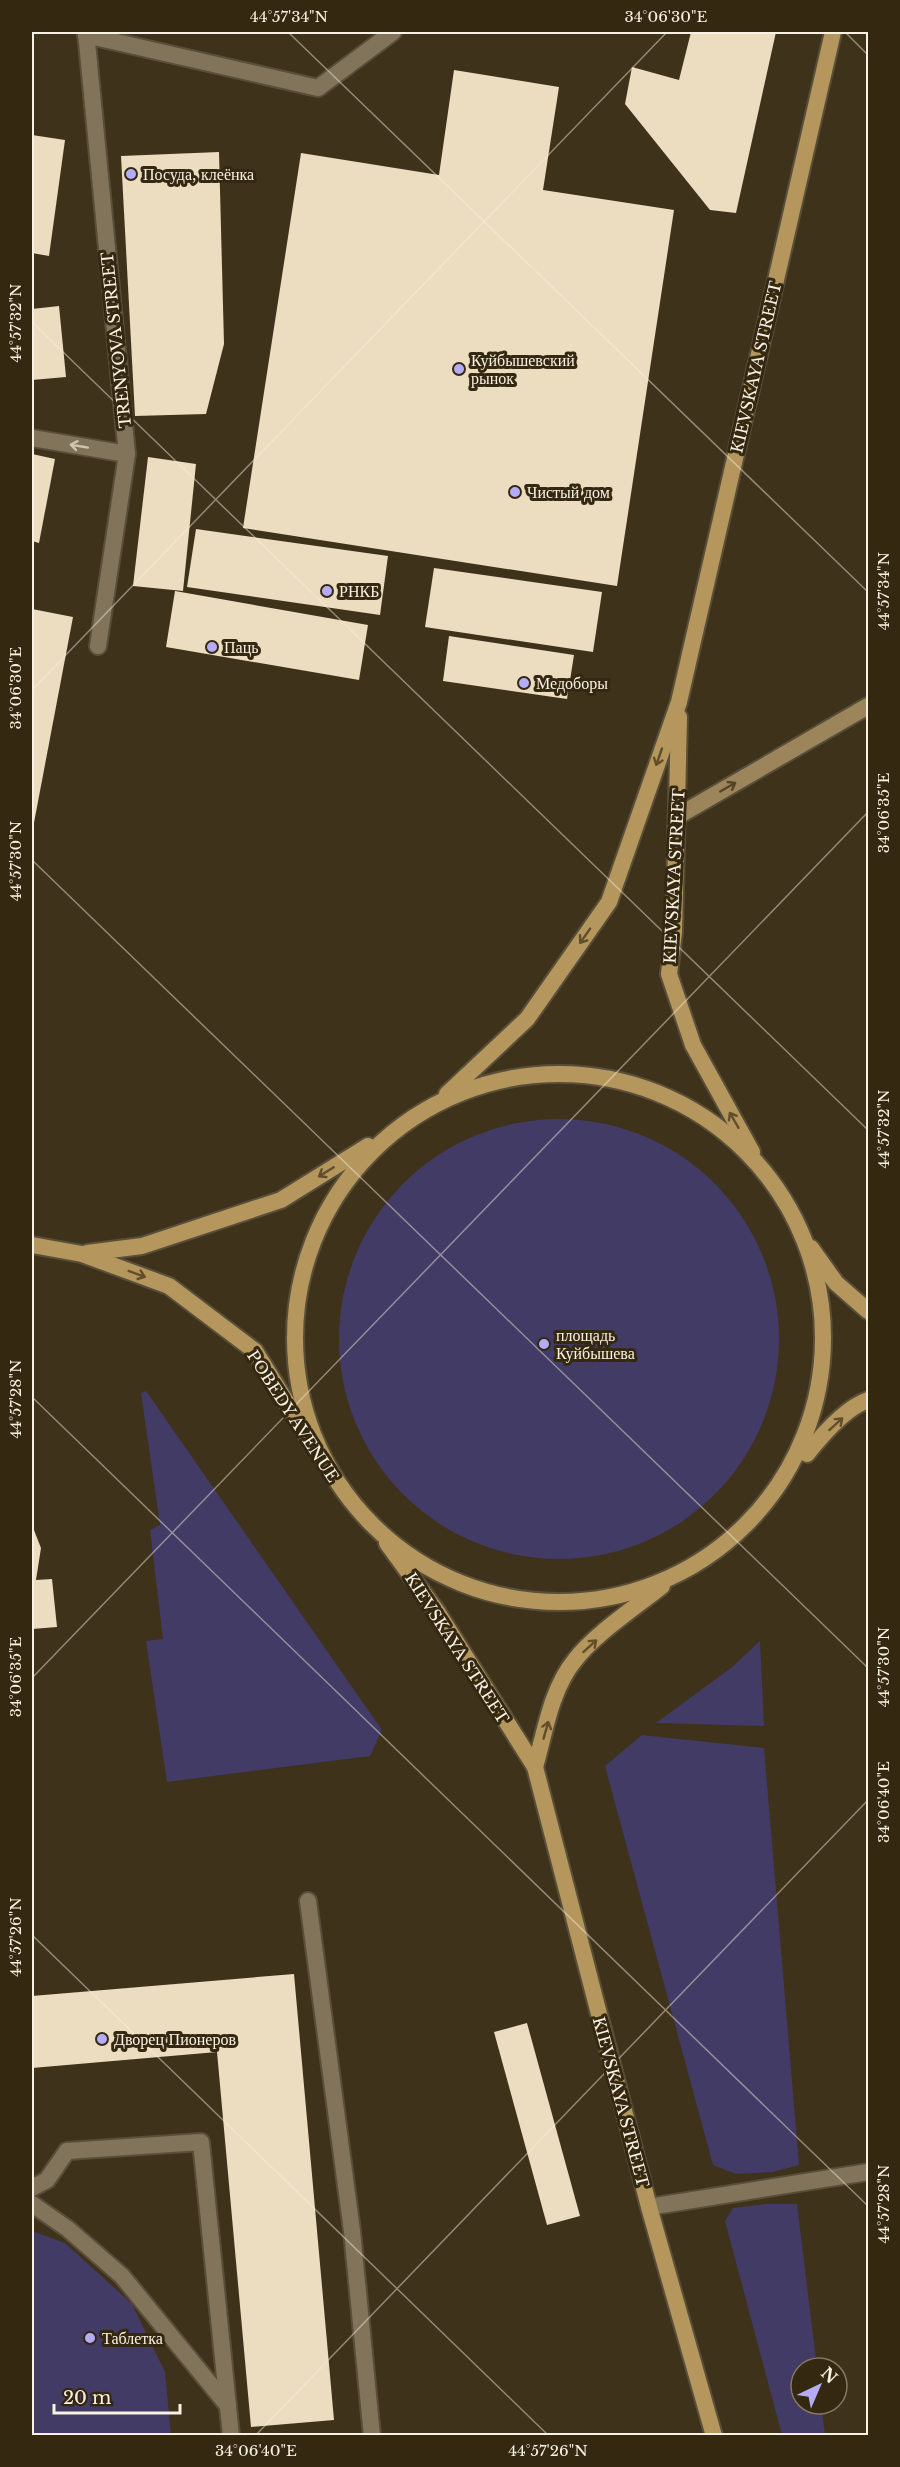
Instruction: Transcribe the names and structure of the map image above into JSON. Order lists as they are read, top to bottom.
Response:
{
  "streets": {
    "main road": ["KIEVSKAYA STREET", "POBEDY AVENUE"],
    "street": ["TRENYOVA STREET"]
  },
  "one_way": ["POBEDY AVENUE"],
  "places": [
    "Посуда, клеёнка",
    "Куйбышевский рынок",
    "Чистый дом",
    "РНКБ",
    "Паць",
    "Медоборы",
    "площадь Куйбышева",
    "Дворец Пионеров",
    "Таблетка"
  ],
  "scale_bar": "20 m",
  "north": "top right",
  "coordinates": [
    "44°57'34\"N",
    "34°06'30\"E",
    "44°57'32\"N",
    "34°06'35\"E",
    "44°57'30\"N",
    "44°57'28\"N",
    "34°06'40\"E",
    "44°57'26\"N"
  ]
}
